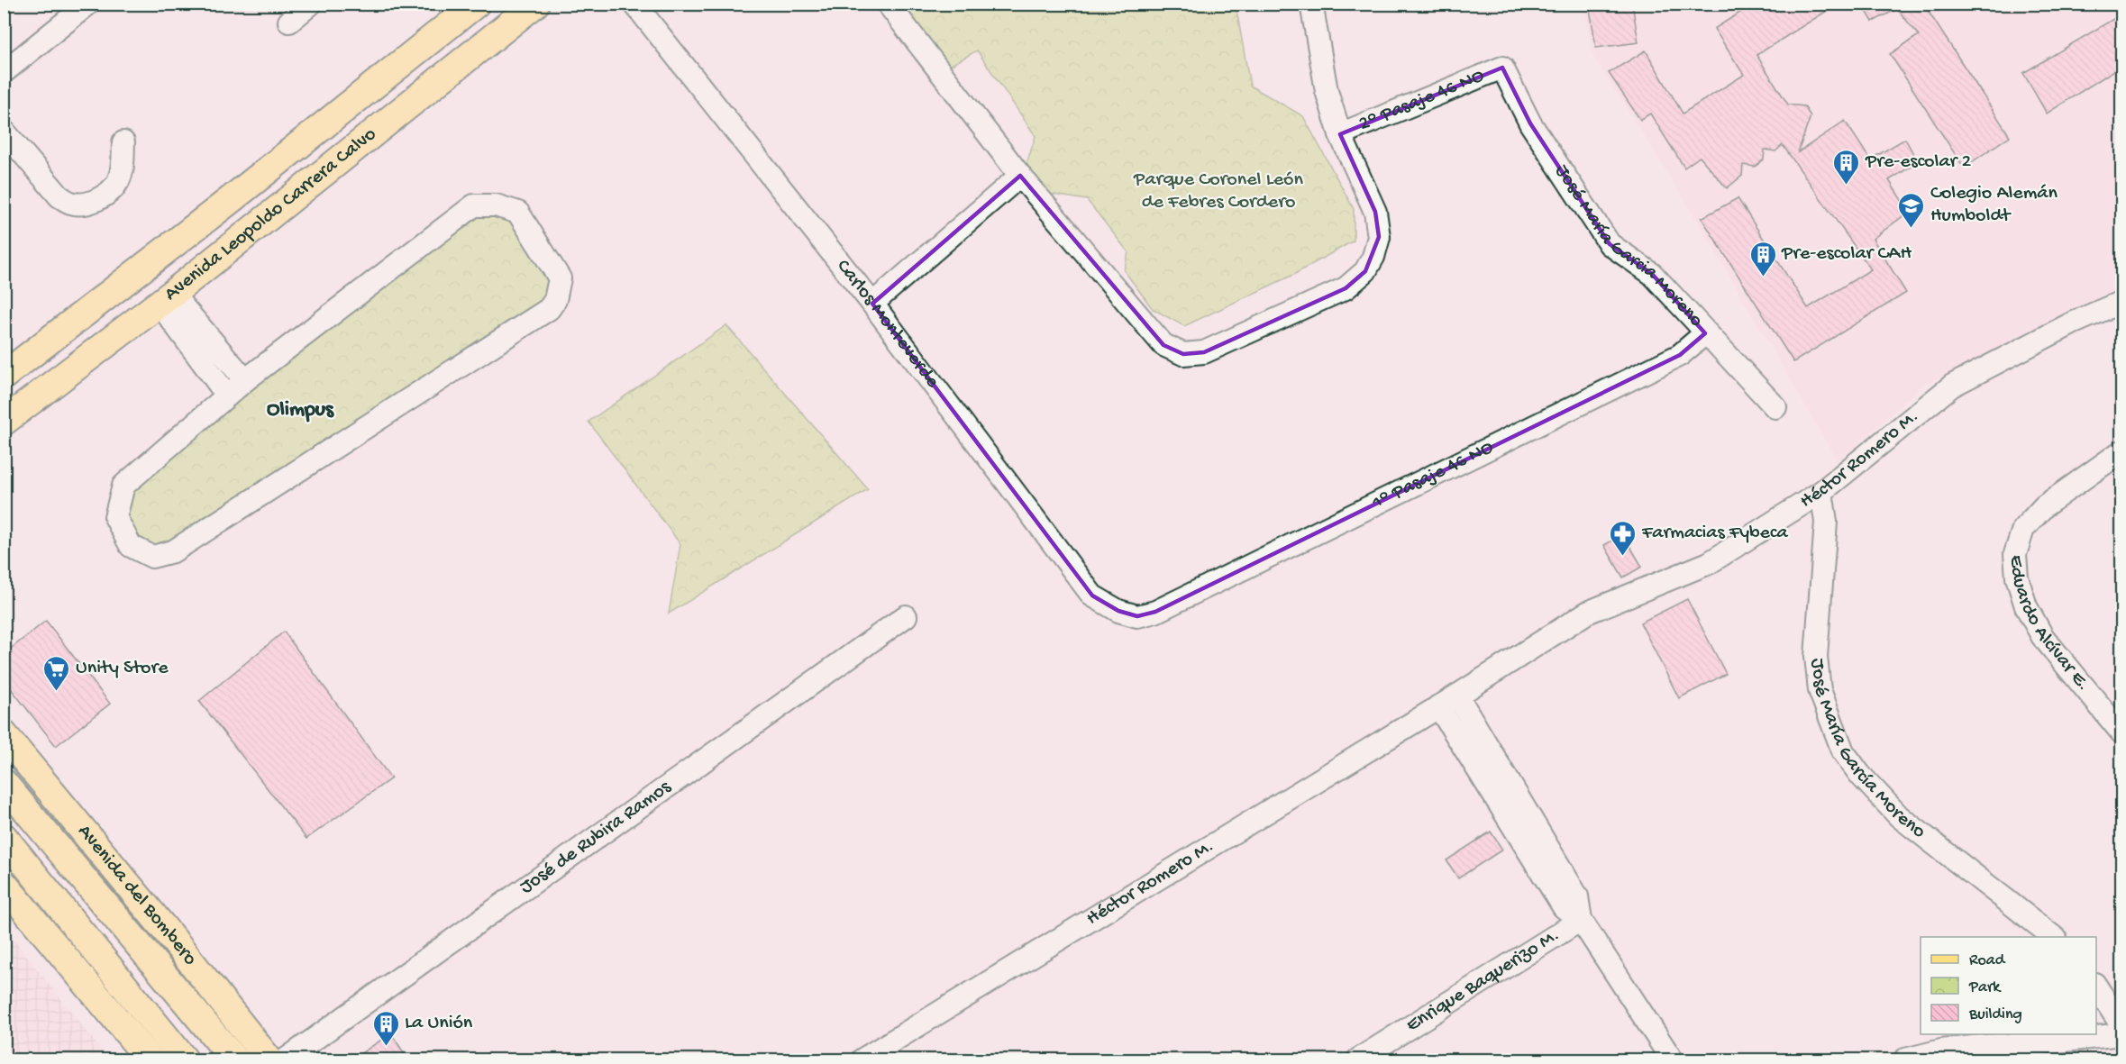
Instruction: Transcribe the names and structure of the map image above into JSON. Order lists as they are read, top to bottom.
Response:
{
  "streets": {
    "main road": ["Avenida Leopoldo Carrera Calvo", "Avenida del Bombero"],
    "street": [
      "2° Pasaje 46 NO",
      "José María Garcia Moreno",
      "Carlos Monteverde",
      "Héctor Romero M.",
      "1° Pasaje 46 NO",
      "Eduardo Alcívar E.",
      "José María García Moreno",
      "José de Rubira Ramos",
      "Enrique Baquerizo M."
    ]
  },
  "crossings": [
    ["2° Pasaje 46 NO", "José María Garcia Moreno"],
    ["José María Garcia Moreno", "1° Pasaje 46 NO"],
    ["Carlos Monteverde", "1° Pasaje 46 NO"],
    ["Héctor Romero M.", "José María García Moreno"]
  ],
  "districts": ["Olimpus"],
  "parks": ["Parque Coronel León de Febres Cordero"],
  "places": {
    "building": ["Pre-escolar 2", "Pre-escolar CAH", "La Unión"],
    "school or university": ["Colegio Alemán Humboldt"],
    "pharmacy": ["Farmacias Fybeca"],
    "supermarket": ["Unity Store"]
  },
  "legend": ["Road", "Park", "Building"]
}
